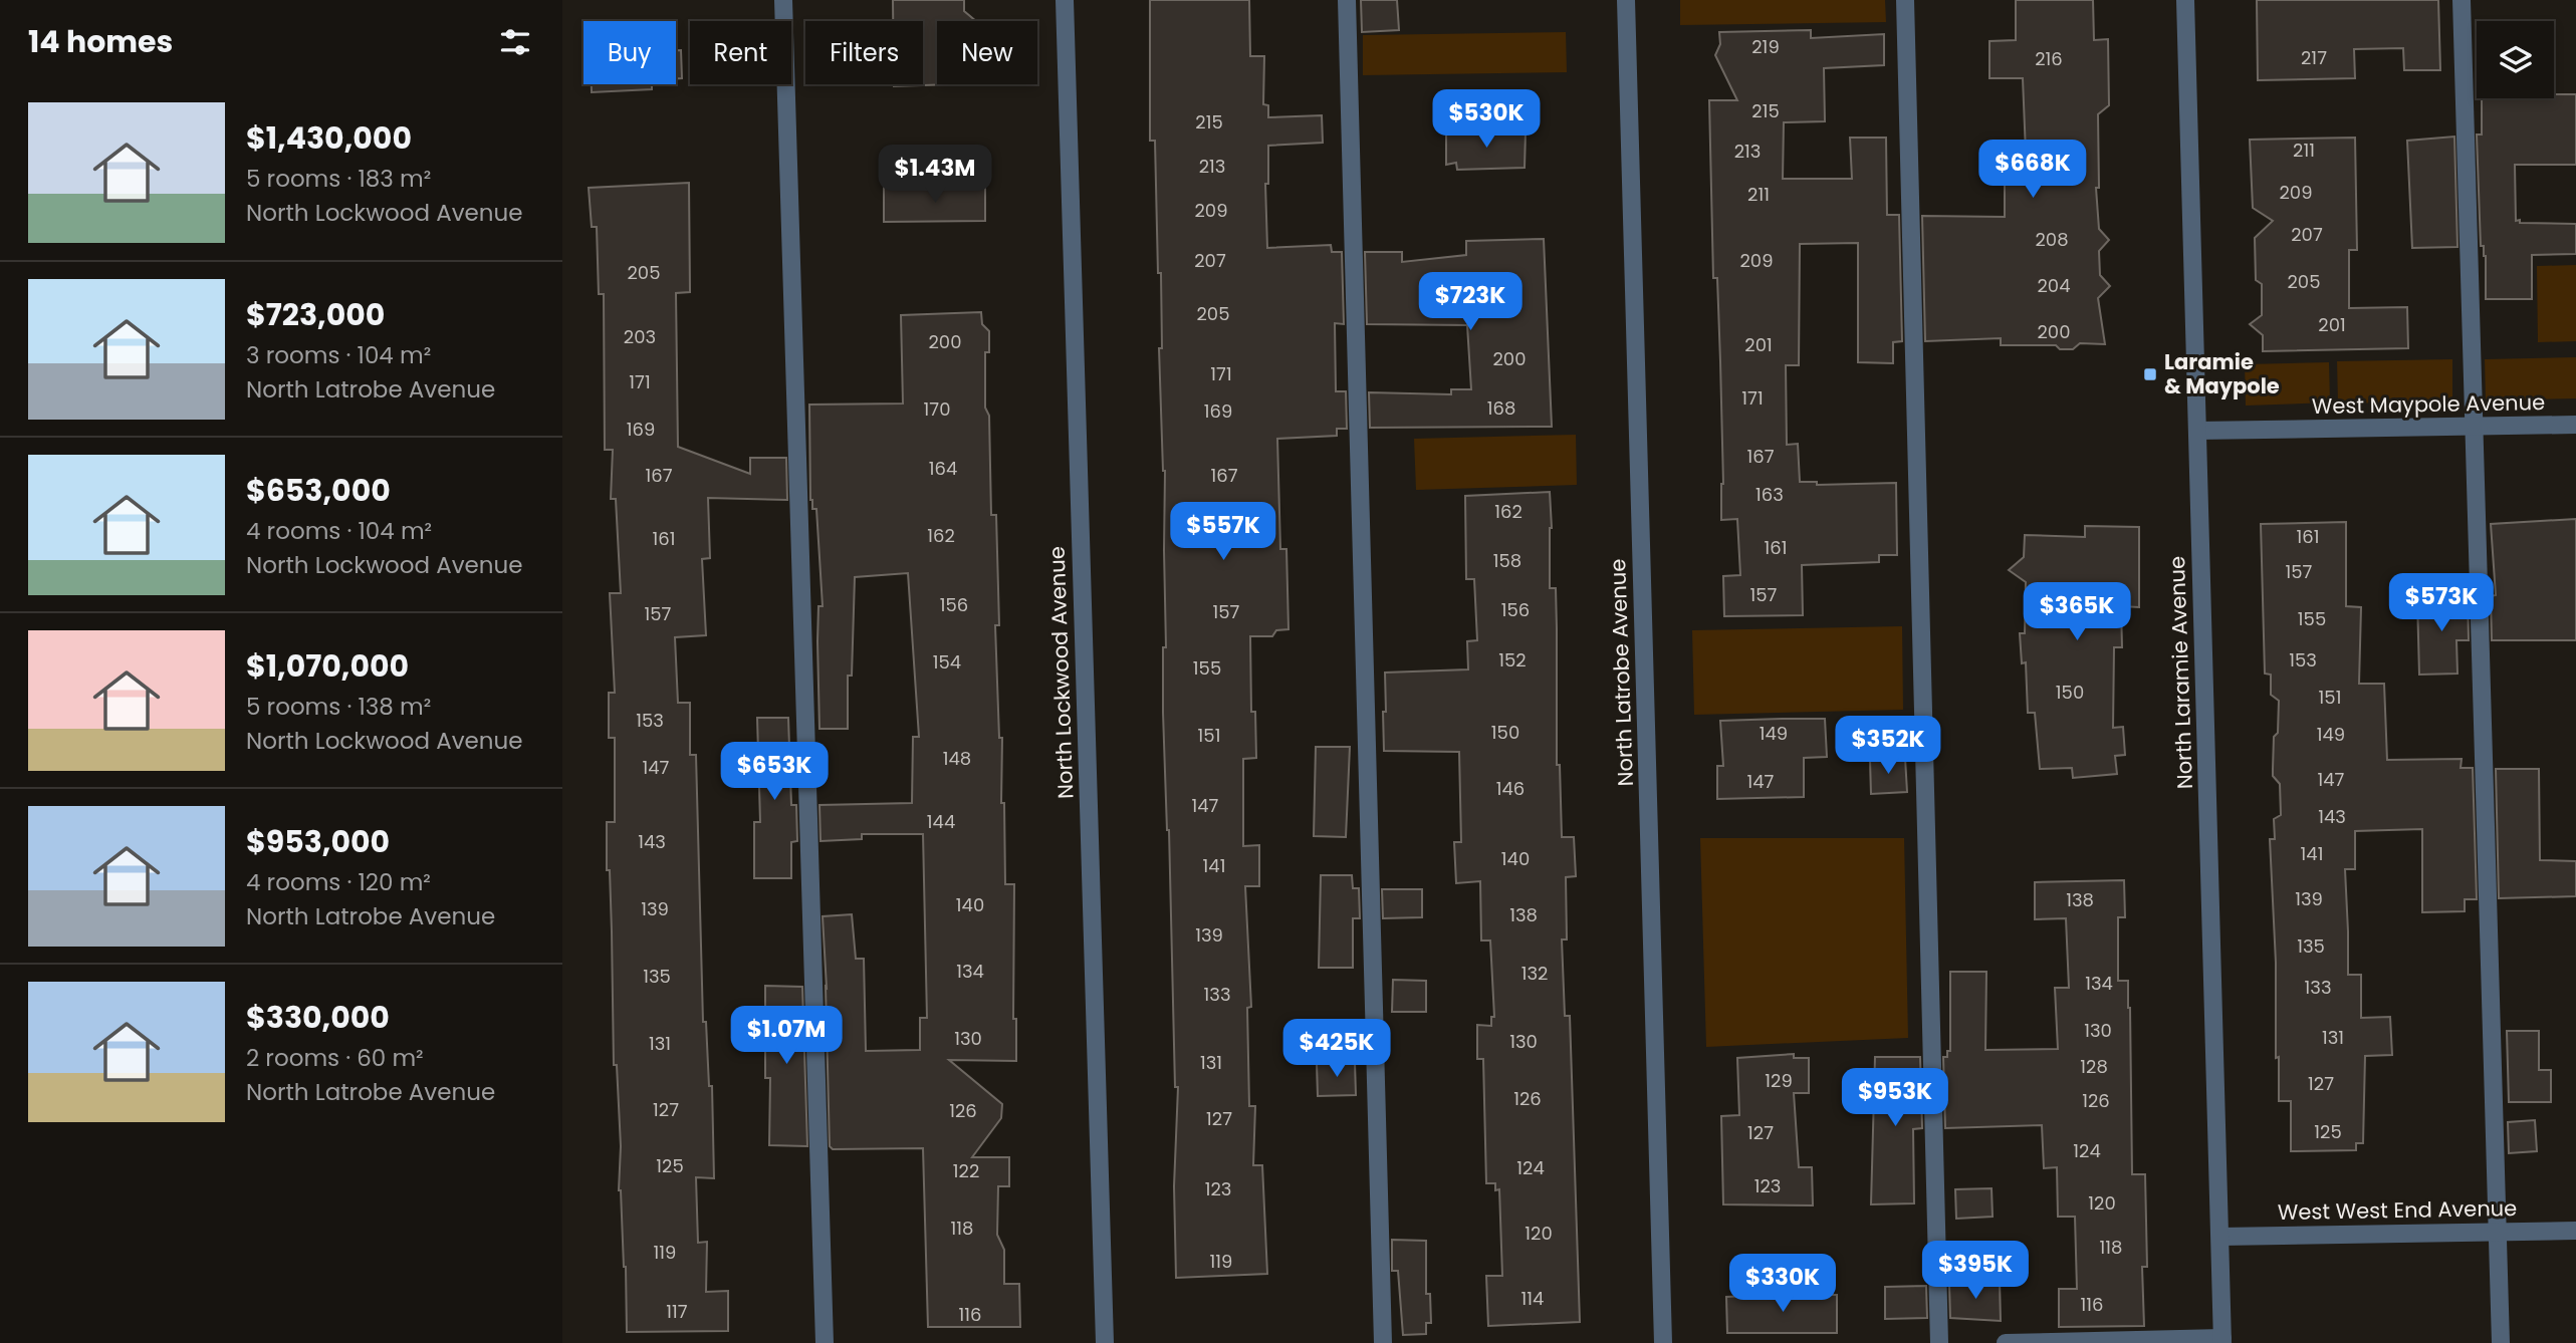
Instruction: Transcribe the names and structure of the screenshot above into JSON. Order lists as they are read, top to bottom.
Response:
{
  "streets": {
    "street": [
      "West Maypole Avenue",
      "North Lockwood Avenue",
      "North Latrobe Avenue",
      "North Laramie Avenue",
      "West West End Avenue"
    ]
  },
  "crossings": [
    ["West Maypole Avenue", "North Laramie Avenue"],
    ["North Laramie Avenue", "West West End Avenue"]
  ],
  "places": {
    "transit": ["Laramie & Maypole"]
  },
  "house_numbers": [
    "219",
    "217",
    "216",
    "215",
    "215",
    "211",
    "213",
    "213",
    "209",
    "211",
    "209",
    "207",
    "208",
    "207",
    "209",
    "205",
    "205",
    "204",
    "205",
    "201",
    "200",
    "203",
    "200",
    "201",
    "200",
    "171",
    "171",
    "171",
    "168",
    "170",
    "169",
    "169",
    "167",
    "164",
    "167",
    "167",
    "163",
    "162",
    "162",
    "161",
    "161",
    "161",
    "158",
    "157",
    "157",
    "156",
    "156",
    "157",
    "157",
    "155",
    "152",
    "153",
    "154",
    "155",
    "150",
    "151",
    "153",
    "150",
    "149",
    "149",
    "151",
    "148",
    "147",
    "147",
    "147",
    "146",
    "147",
    "143",
    "144",
    "143",
    "141",
    "140",
    "141",
    "139",
    "138",
    "140",
    "139",
    "138",
    "139",
    "135",
    "134",
    "132",
    "135",
    "134",
    "133",
    "133",
    "130",
    "131",
    "130",
    "130",
    "131",
    "131",
    "128",
    "129",
    "127",
    "126",
    "126",
    "127",
    "126",
    "127",
    "125",
    "127",
    "124",
    "125",
    "124",
    "122",
    "123",
    "123",
    "120",
    "118",
    "120",
    "118",
    "119",
    "119",
    "114",
    "116",
    "117",
    "116"
  ],
  "page": {
    "heading": "14 homes",
    "chip": [
      "Buy",
      "Rent",
      "Filters",
      "New"
    ],
    "list": [
      {
        "name": "$1,430,000",
        "note": "5 rooms · 183 m² · North Lockwood Avenue"
      },
      {
        "name": "$723,000",
        "note": "3 rooms · 104 m² · North Latrobe Avenue"
      },
      {
        "name": "$653,000",
        "note": "4 rooms · 104 m² · North Lockwood Avenue"
      },
      {
        "name": "$1,070,000",
        "note": "5 rooms · 138 m² · North Lockwood Avenue"
      },
      {
        "name": "$953,000",
        "note": "4 rooms · 120 m² · North Latrobe Avenue"
      },
      {
        "name": "$330,000",
        "note": "2 rooms · 60 m² · North Latrobe Avenue"
      }
    ],
    "price": [
      "$530K",
      "$668K",
      "$1.43M",
      "$723K",
      "$557K",
      "$573K",
      "$365K",
      "$352K",
      "$653K",
      "$1.07M",
      "$425K",
      "$953K",
      "$395K",
      "$330K"
    ]
  }
}
